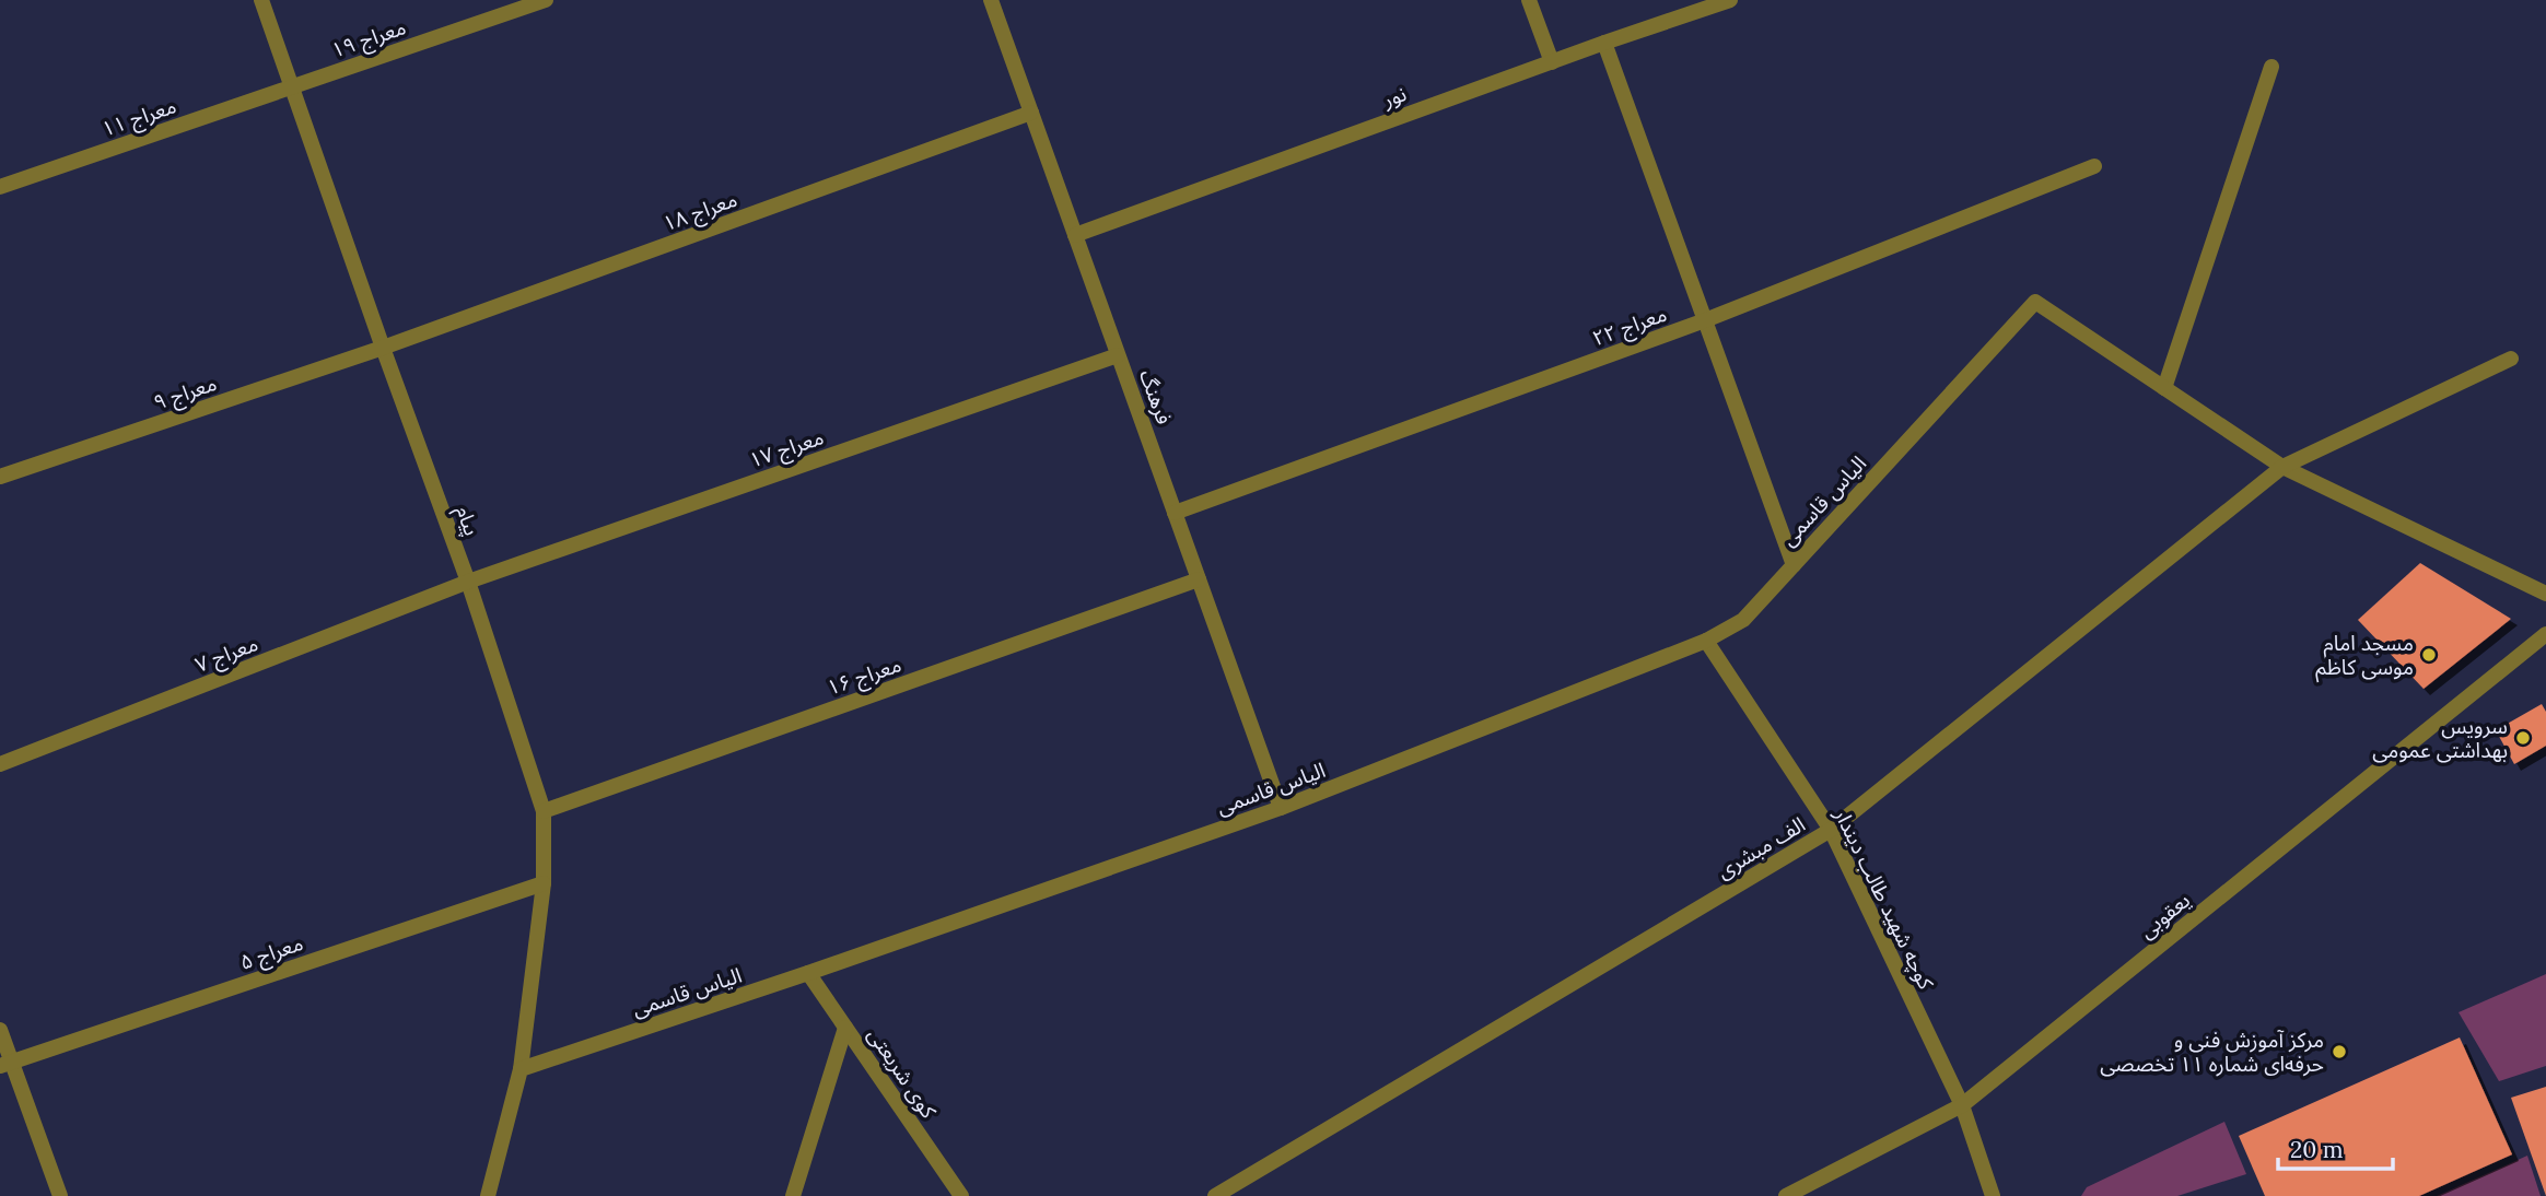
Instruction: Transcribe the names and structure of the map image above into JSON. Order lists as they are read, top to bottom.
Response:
{
  "streets": {
    "street": [
      "معراج ۱۹",
      "نور",
      "معراج ۱۱",
      "معراج ۱۸",
      "معراج ۲۲",
      "معراج ۹",
      "فرهنگ",
      "معراج ۱۷",
      "الیاس قاسمی",
      "پیام",
      "معراج ۷",
      "معراج ۱۶",
      "الف مبشری",
      "کوچه شهید طالب دیندار",
      "یعقوبی",
      "معراج ۵",
      "کوی شریعتی"
    ]
  },
  "crossings": [
    ["معراج ۱۹", "معراج ۱۱"],
    ["معراج ۱۹", "پیام"],
    ["نور", "فرهنگ"],
    ["معراج ۱۱", "پیام"],
    ["معراج ۱۸", "معراج ۹"],
    ["معراج ۱۸", "فرهنگ"],
    ["معراج ۱۸", "پیام"],
    ["معراج ۲۲", "فرهنگ"],
    ["معراج ۹", "پیام"],
    ["فرهنگ", "معراج ۱۷"],
    ["فرهنگ", "الیاس قاسمی"],
    ["فرهنگ", "معراج ۱۶"],
    ["معراج ۱۷", "پیام"],
    ["معراج ۱۷", "معراج ۷"],
    ["الیاس قاسمی", "پیام"],
    ["الیاس قاسمی", "کوچه شهید طالب دیندار"],
    ["الیاس قاسمی", "کوی شریعتی"],
    ["پیام", "معراج ۷"],
    ["پیام", "معراج ۱۶"],
    ["پیام", "معراج ۵"],
    ["الف مبشری", "کوچه شهید طالب دیندار"],
    ["کوچه شهید طالب دیندار", "یعقوبی"]
  ],
  "places": ["مسجد امام موسی کاظم", "سرویس بهداشتی عمومی", "مرکز آموزش فنی و حرفه‌ای شماره ۱۱ تخصصی"],
  "scale_bar": "20 m"
}
